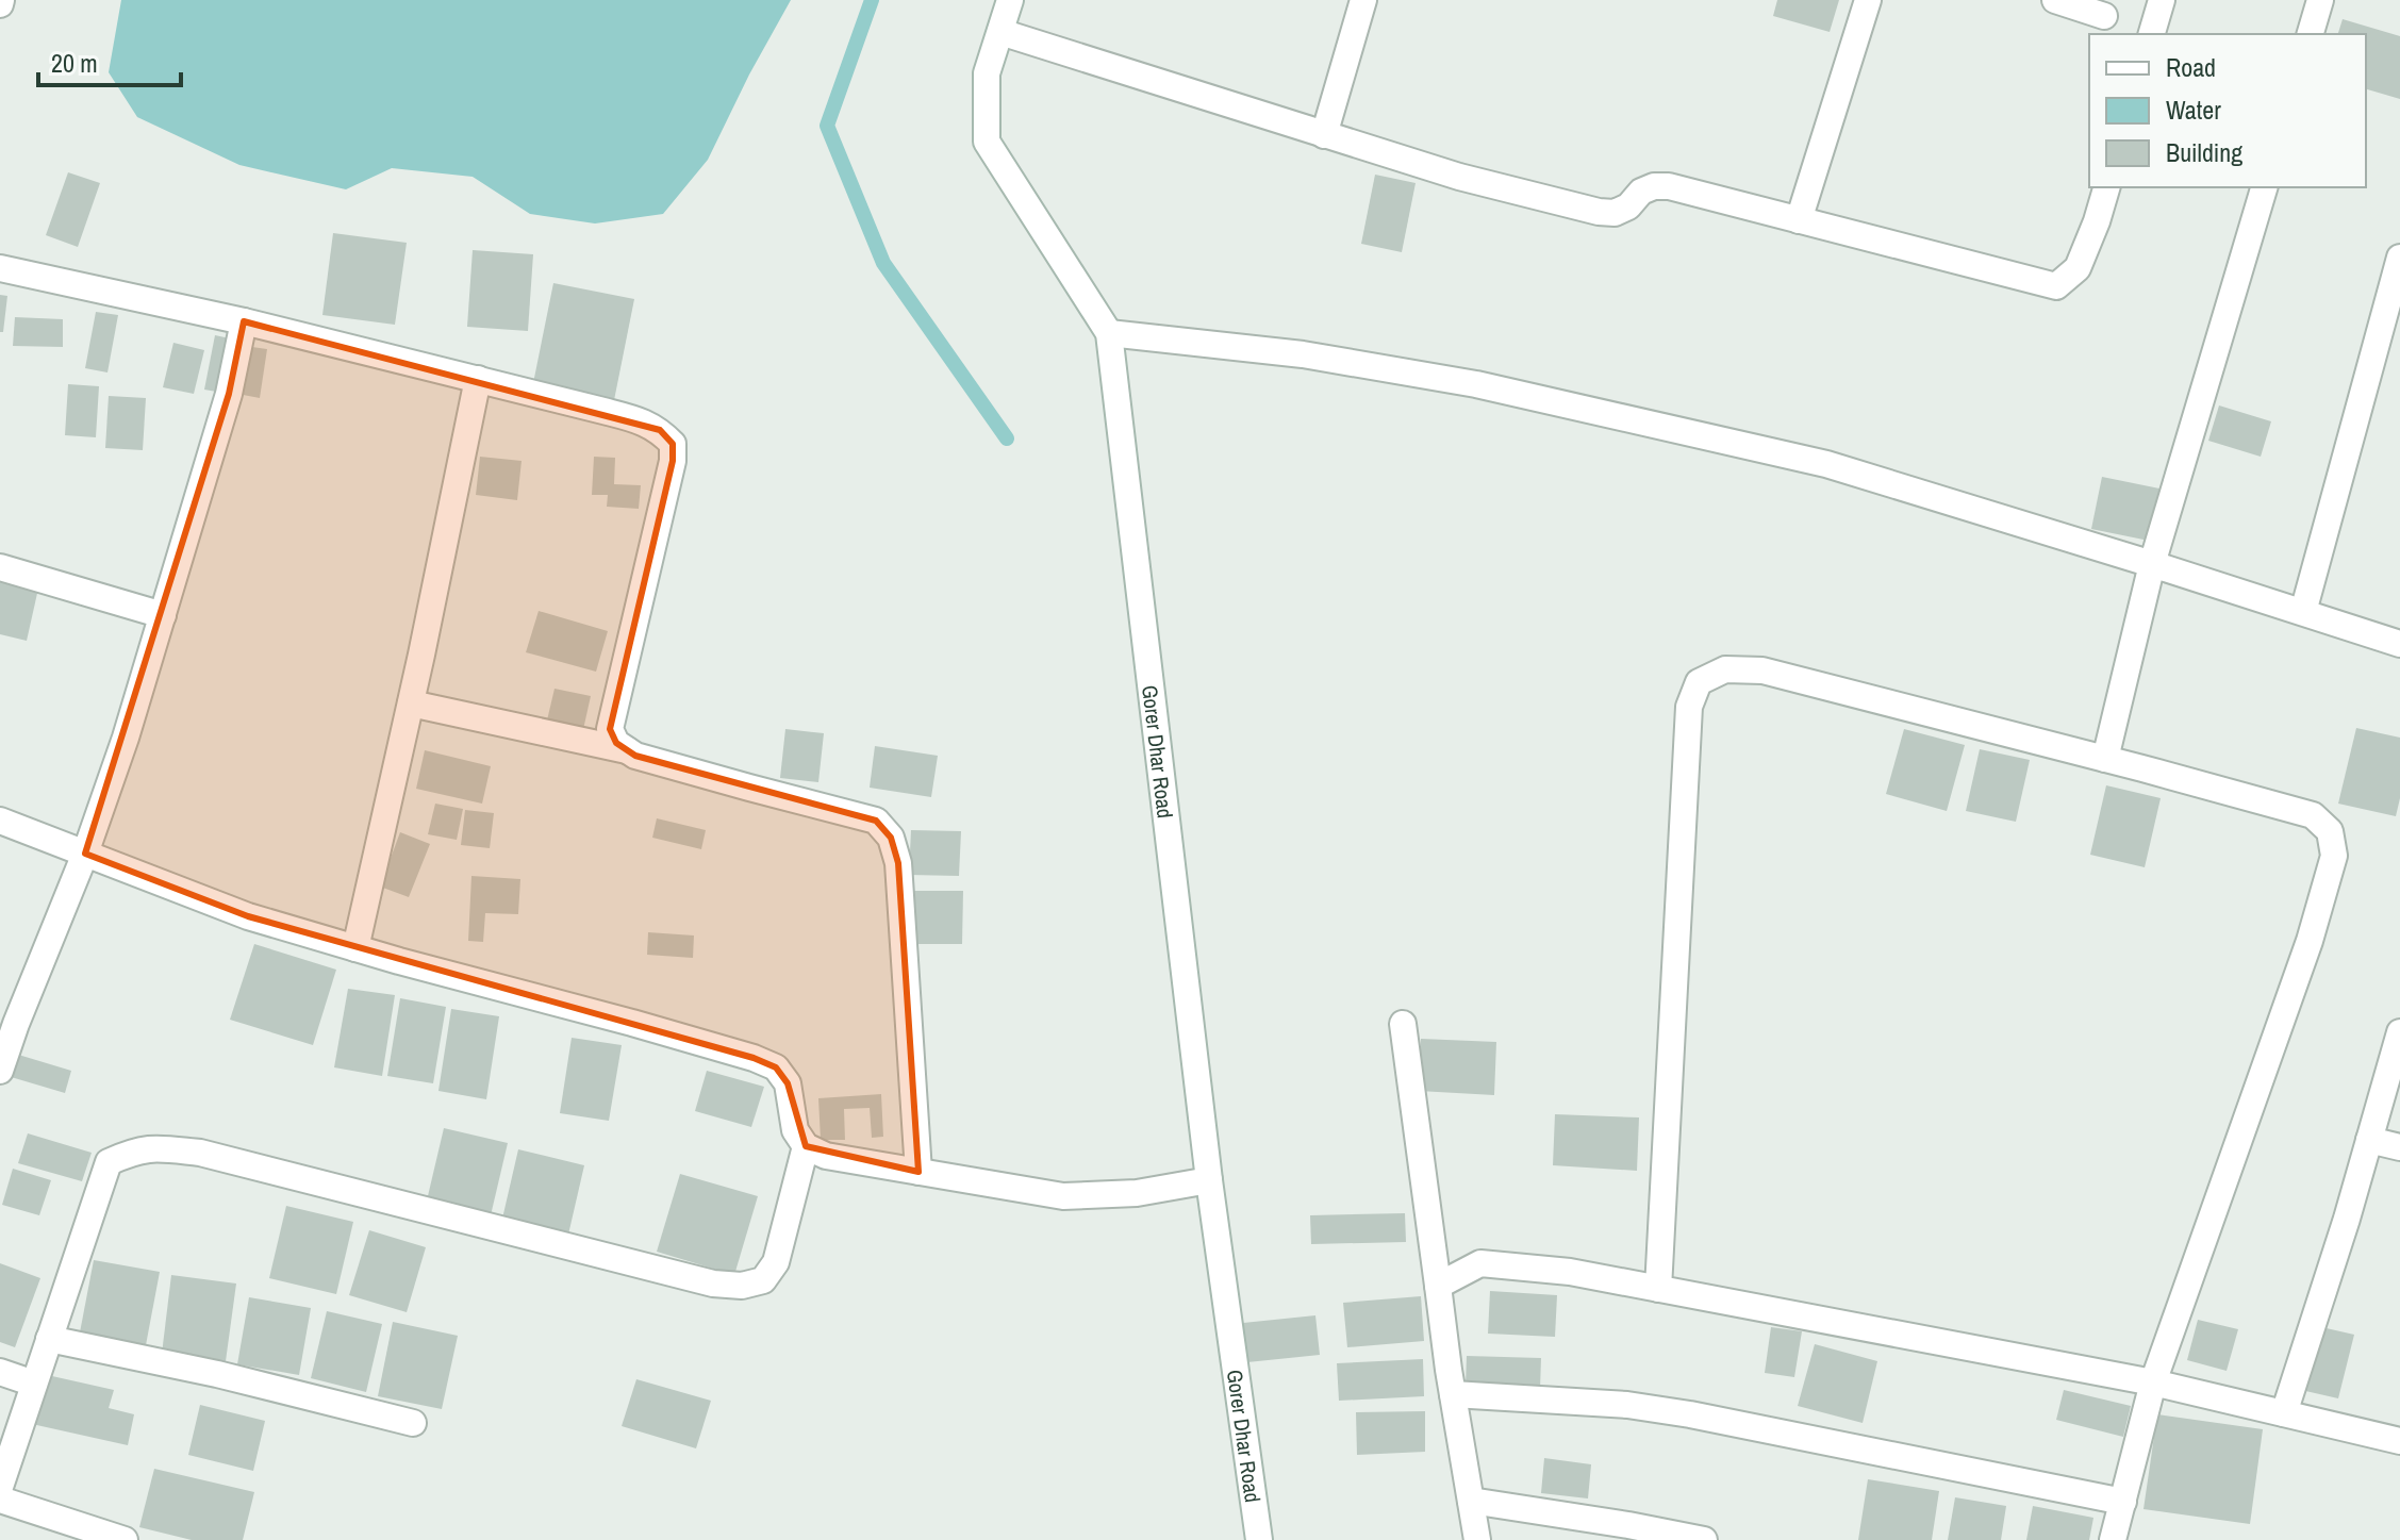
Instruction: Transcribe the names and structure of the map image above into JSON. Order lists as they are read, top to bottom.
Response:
{
  "streets": {
    "street": ["Gorer Dhar Road"]
  },
  "legend": ["Road", "Water", "Building"],
  "scale_bar": "20 m"
}
